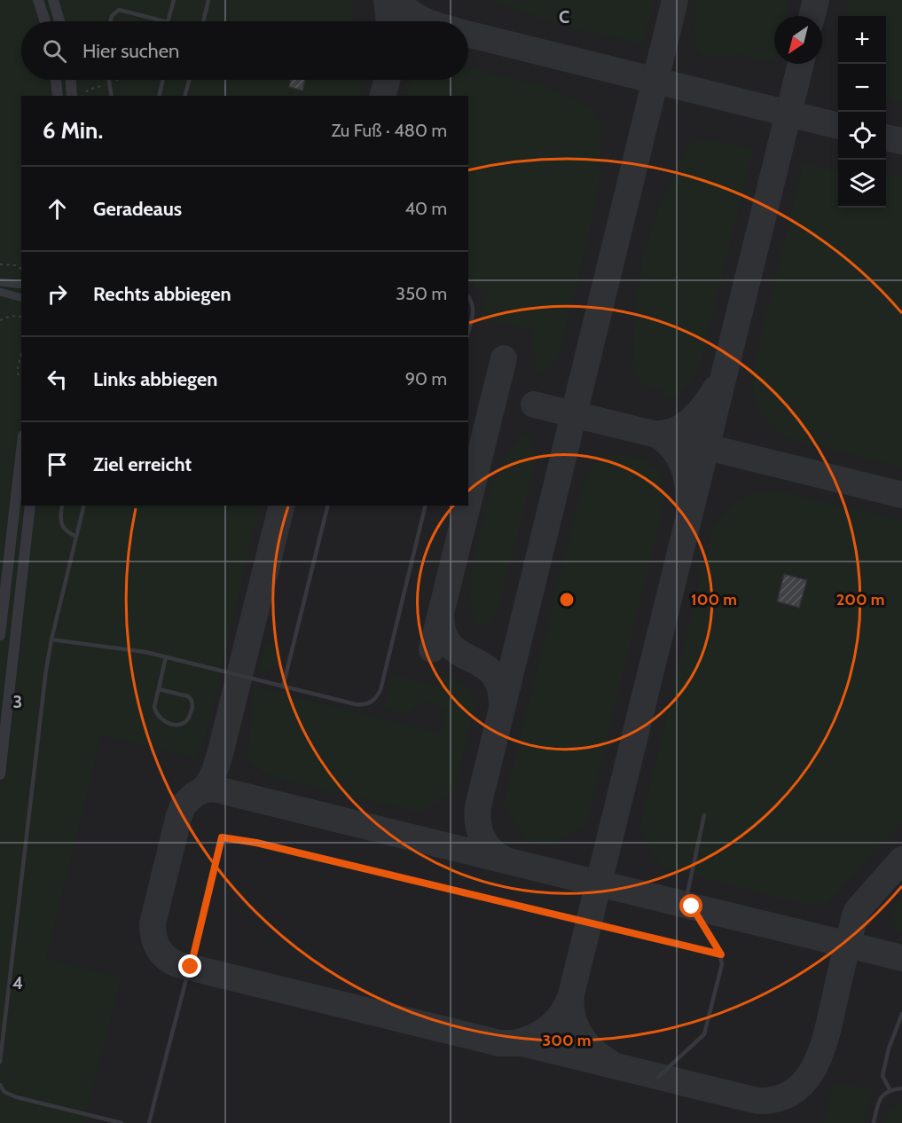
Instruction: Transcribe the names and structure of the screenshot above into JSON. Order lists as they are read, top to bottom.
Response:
{
  "north": "bottom left",
  "page": {
    "map_buttons": ["+", "−"],
    "search": "Hier suchen",
    "heading": ["6 Min.", "Zu Fuß · 480 m"],
    "list": [
      ["Geradeaus", "40 m"],
      ["Rechts abbiegen", "350 m"],
      ["Links abbiegen", "90 m"],
      "Ziel erreicht"
    ]
  },
  "grid": {
    "columns": ["C"],
    "rows": ["3", "4"]
  },
  "rings": ["100 m", "200 m", "300 m"]
}
